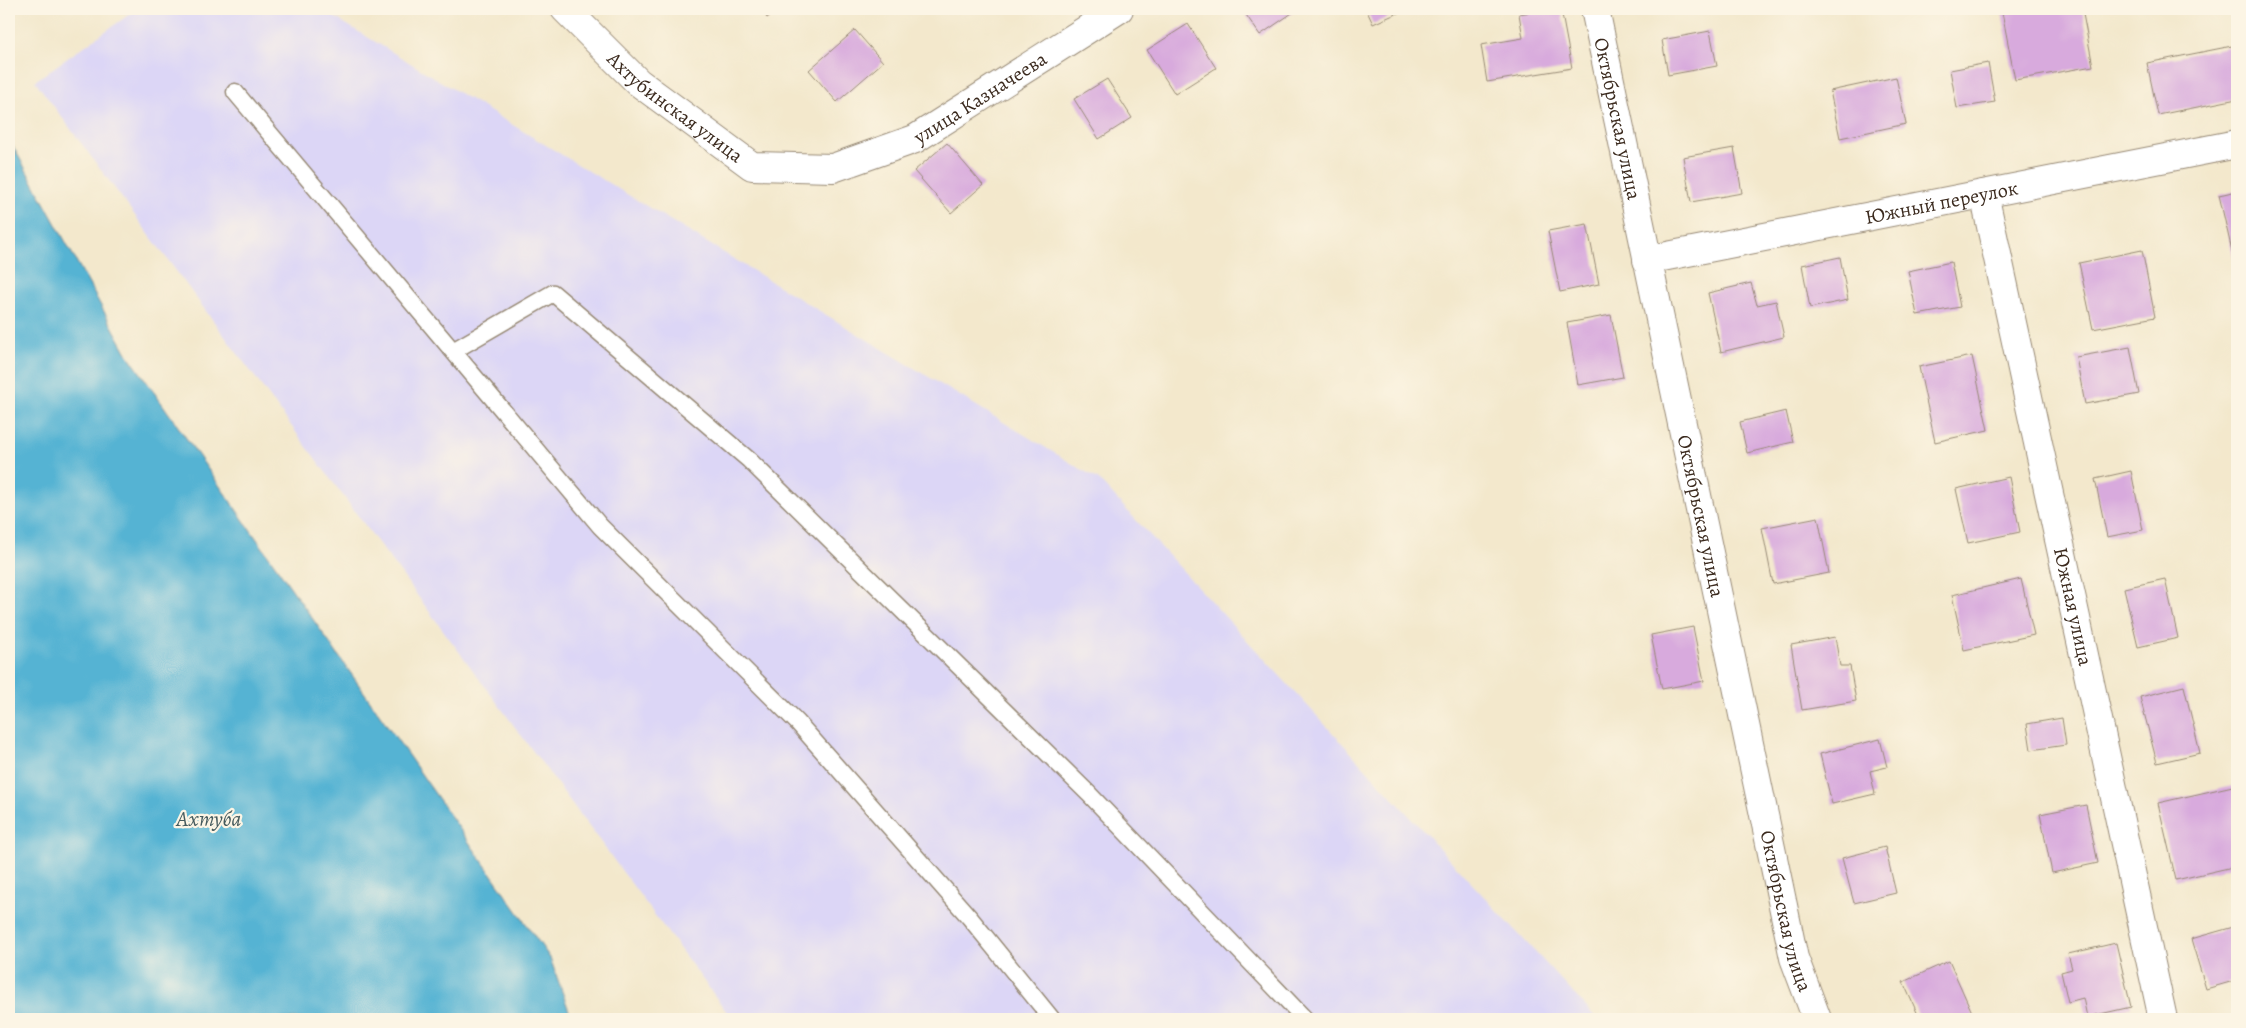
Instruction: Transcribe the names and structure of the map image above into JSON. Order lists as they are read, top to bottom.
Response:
{
  "streets": {
    "street": [
      "улица Казначеева",
      "Ахтубинская улица",
      "Октябрьская улица",
      "Южный переулок",
      "Южная улица"
    ]
  },
  "crossings": [
    ["улица Казначеева", "Ахтубинская улица"],
    ["Октябрьская улица", "Южный переулок"],
    ["Южный переулок", "Южная улица"]
  ],
  "water": ["Ахтуба"]
}
